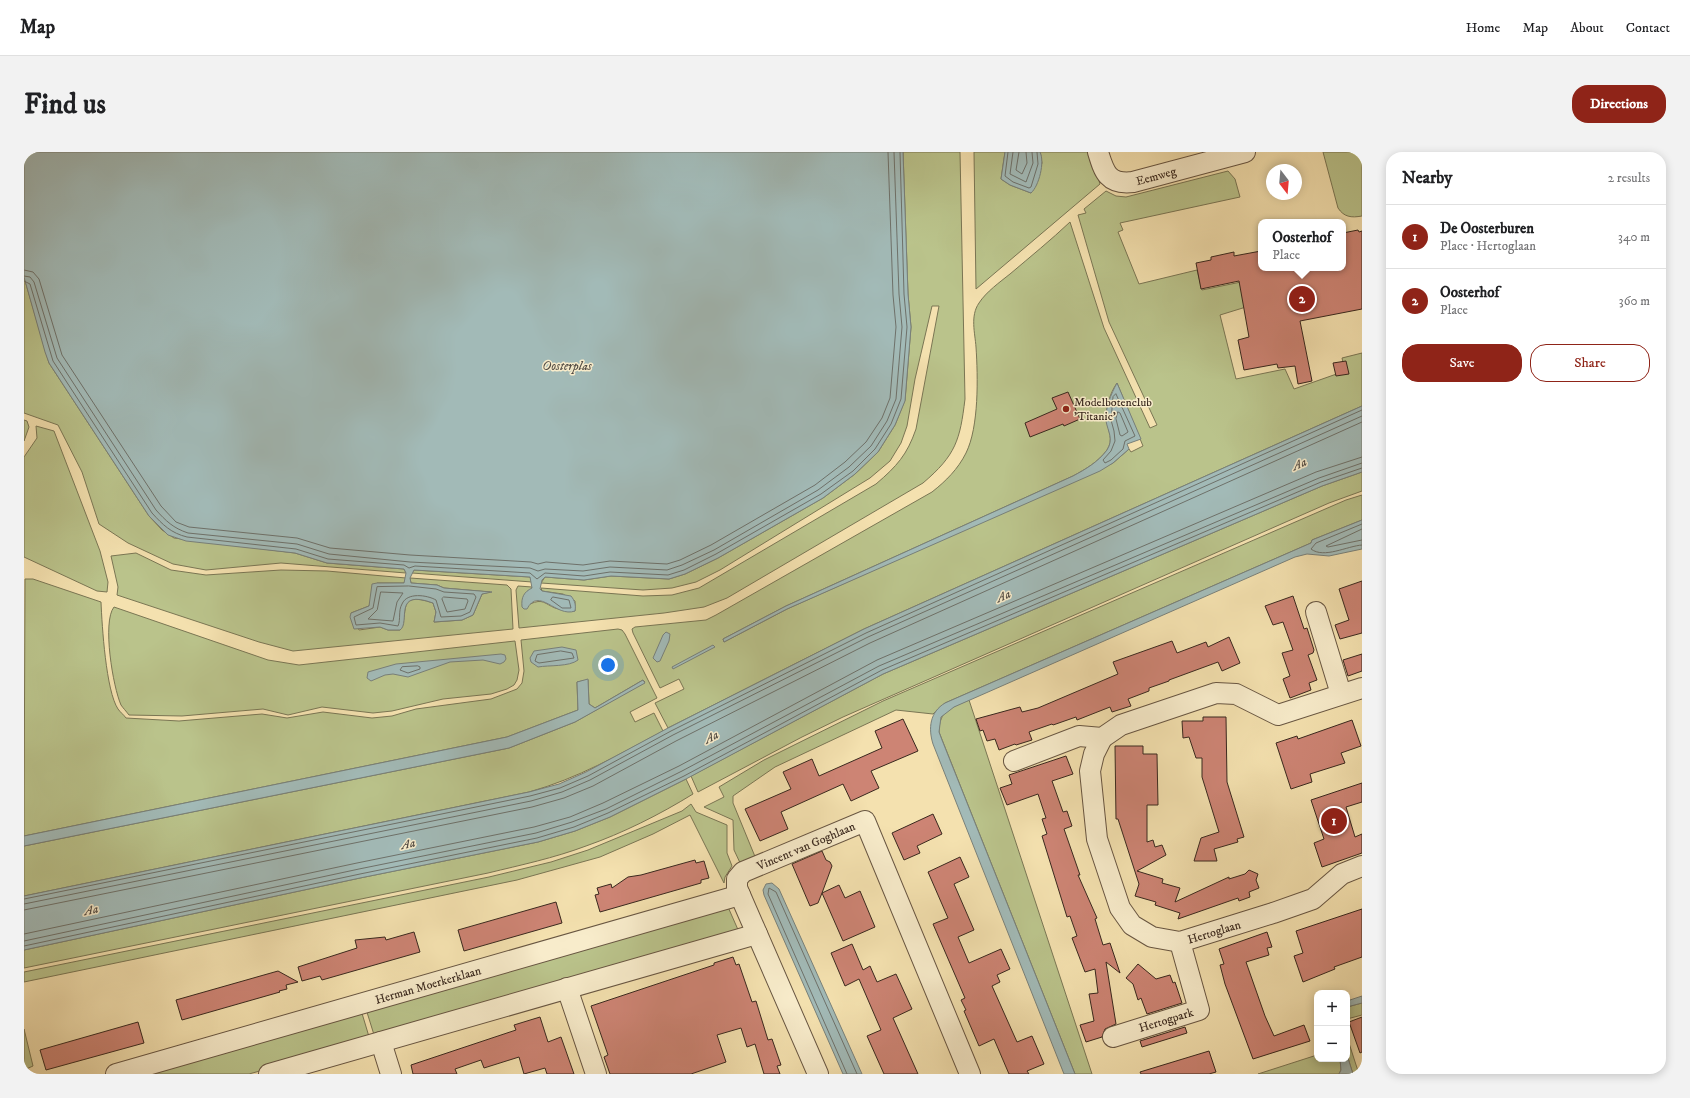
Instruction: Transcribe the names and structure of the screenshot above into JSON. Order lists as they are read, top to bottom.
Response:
{
  "streets": {
    "street": [
      "Eemweg",
      "Vincent van Goghlaan",
      "Hertoglaan",
      "Herman Moerkerklaan",
      "Hertogpark"
    ]
  },
  "crossings": [
    ["Vincent van Goghlaan", "Herman Moerkerklaan"],
    ["Hertoglaan", "Hertogpark"]
  ],
  "water": ["Oosterplas", "Aa"],
  "places": ["Modelbotenclub 'Titanic'"],
  "north": "bottom",
  "page": {
    "header": "Map",
    "nav": [
      "Home",
      "Map",
      "About",
      "Contact"
    ],
    "buttons": [
      "Directions",
      ["Save", "Share"]
    ],
    "title": "Find us",
    "heading": ["Nearby", "2 results"],
    "list": [
      {
        "mark": "1",
        "name": "De Oosterburen",
        "note": "Place · Hertoglaan",
        "value": "340 m"
      },
      {
        "mark": "2",
        "name": "Oosterhof",
        "note": "Place",
        "value": "360 m"
      }
    ],
    "popup": ["Oosterhof", "Place"],
    "pins": ["2", "1"],
    "map_buttons": ["+", "−"]
  }
}
